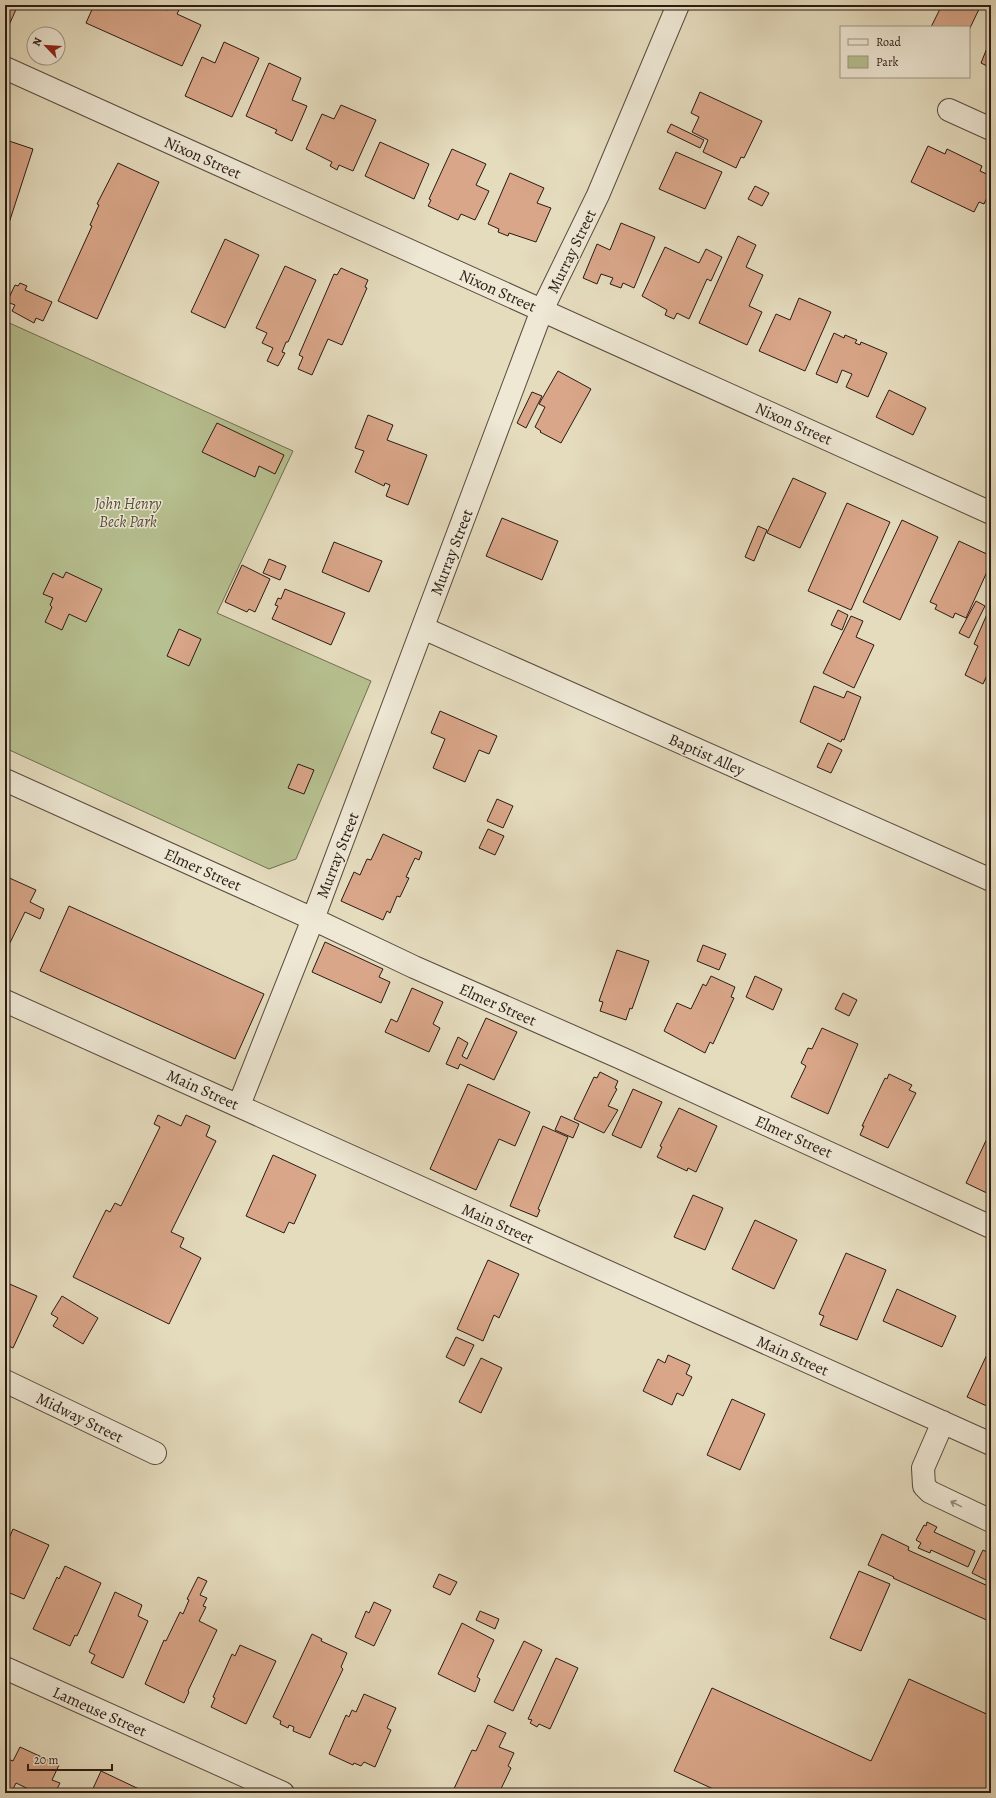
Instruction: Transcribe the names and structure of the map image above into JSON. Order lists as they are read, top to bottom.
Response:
{
  "streets": {
    "street": [
      "Nixon Street",
      "Murray Street",
      "Baptist Alley",
      "Elmer Street",
      "Main Street",
      "Midway Street",
      "Lameuse Street"
    ]
  },
  "crossings": [
    ["Nixon Street", "Murray Street"],
    ["Murray Street", "Baptist Alley"],
    ["Murray Street", "Elmer Street"],
    ["Murray Street", "Main Street"]
  ],
  "parks": ["John Henry Beck Park"],
  "legend": ["Road", "Park"],
  "scale_bar": "20 m",
  "north": "top left"
}
